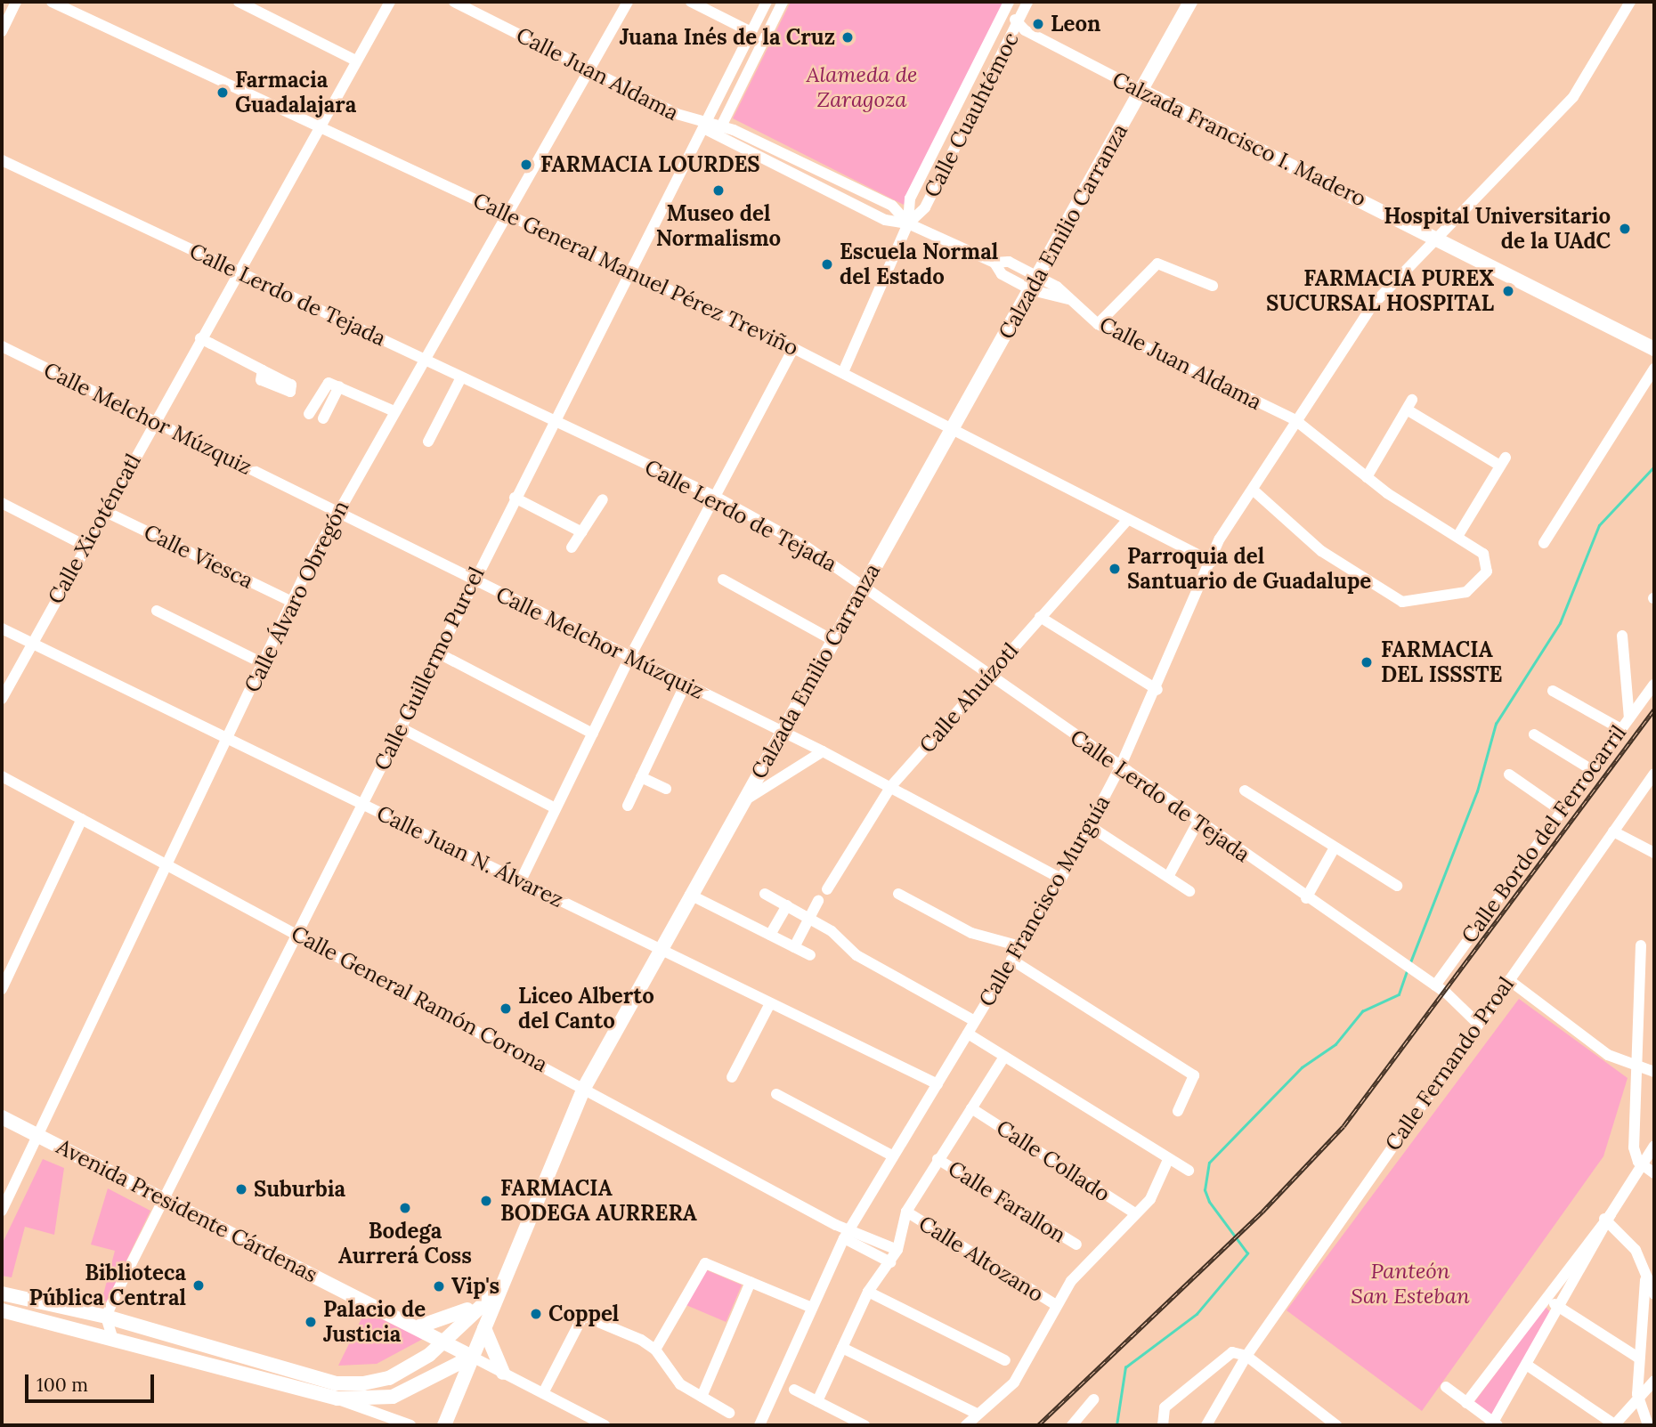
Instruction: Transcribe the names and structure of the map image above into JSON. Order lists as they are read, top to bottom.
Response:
{
  "streets": {
    "main road": ["Calzada Francisco I. Madero", "Calzada Emilio Carranza", "Avenida Presidente Cárdenas"],
    "street": [
      "Calle Juan Aldama",
      "Calle Cuauhtémoc",
      "Calle General Manuel Pérez Treviño",
      "Calle Lerdo de Tejada",
      "Calle Melchor Múzquiz",
      "Calle Xicoténcatl",
      "Calle Viesca",
      "Calle Álvaro Obregón",
      "Calle Guillermo Purcel",
      "Calle Ahuízotl",
      "Calle Bordo del Ferrocarril",
      "Calle Juan N. Álvarez",
      "Calle Francisco Murguía",
      "Calle General Ramón Corona",
      "Calle Fernando Proal",
      "Calle Collado",
      "Calle Farallon",
      "Calle Altozano"
    ]
  },
  "crossings": [
    ["Calle Juan Aldama", "Calle Cuauhtémoc"],
    ["Calle Juan Aldama", "Calzada Emilio Carranza"],
    ["Calle Juan Aldama", "Calle Álvaro Obregón"],
    ["Calle Juan Aldama", "Calle Guillermo Purcel"],
    ["Calle Juan Aldama", "Calle Francisco Murguía"],
    ["Calle Cuauhtémoc", "Calzada Francisco I. Madero"],
    ["Calle Cuauhtémoc", "Calle General Manuel Pérez Treviño"],
    ["Calzada Francisco I. Madero", "Calzada Emilio Carranza"],
    ["Calzada Francisco I. Madero", "Calle Francisco Murguía"],
    ["Calzada Emilio Carranza", "Calle General Manuel Pérez Treviño"],
    ["Calzada Emilio Carranza", "Calle Lerdo de Tejada"],
    ["Calzada Emilio Carranza", "Calle Melchor Múzquiz"],
    ["Calzada Emilio Carranza", "Calle Juan N. Álvarez"],
    ["Calzada Emilio Carranza", "Calle General Ramón Corona"],
    ["Calzada Emilio Carranza", "Avenida Presidente Cárdenas"],
    ["Calle General Manuel Pérez Treviño", "Calle Xicoténcatl"],
    ["Calle General Manuel Pérez Treviño", "Calle Álvaro Obregón"],
    ["Calle General Manuel Pérez Treviño", "Calle Guillermo Purcel"],
    ["Calle General Manuel Pérez Treviño", "Calle Ahuízotl"],
    ["Calle General Manuel Pérez Treviño", "Calle Francisco Murguía"],
    ["Calle Lerdo de Tejada", "Calle Xicoténcatl"],
    ["Calle Lerdo de Tejada", "Calle Álvaro Obregón"],
    ["Calle Lerdo de Tejada", "Calle Guillermo Purcel"],
    ["Calle Lerdo de Tejada", "Calle Ahuízotl"],
    ["Calle Lerdo de Tejada", "Calle Bordo del Ferrocarril"],
    ["Calle Lerdo de Tejada", "Calle Francisco Murguía"],
    ["Calle Lerdo de Tejada", "Calle Fernando Proal"],
    ["Calle Melchor Múzquiz", "Calle Xicoténcatl"],
    ["Calle Melchor Múzquiz", "Calle Álvaro Obregón"],
    ["Calle Melchor Múzquiz", "Calle Guillermo Purcel"],
    ["Calle Melchor Múzquiz", "Calle Ahuízotl"],
    ["Calle Melchor Múzquiz", "Calle Francisco Murguía"],
    ["Calle Xicoténcatl", "Calle Viesca"],
    ["Calle Xicoténcatl", "Calle Juan N. Álvarez"],
    ["Calle Viesca", "Calle Álvaro Obregón"],
    ["Calle Álvaro Obregón", "Calle Juan N. Álvarez"],
    ["Calle Álvaro Obregón", "Calle General Ramón Corona"],
    ["Calle Álvaro Obregón", "Avenida Presidente Cárdenas"],
    ["Calle Guillermo Purcel", "Calle Juan N. Álvarez"],
    ["Calle Guillermo Purcel", "Calle General Ramón Corona"],
    ["Calle Guillermo Purcel", "Avenida Presidente Cárdenas"],
    ["Calle Juan N. Álvarez", "Calle Francisco Murguía"],
    ["Calle Francisco Murguía", "Calle General Ramón Corona"]
  ],
  "parks": ["Alameda de Zaragoza", "Panteón San Esteban"],
  "places": [
    "Leon",
    "Juana Inés de la Cruz",
    "Farmacia Guadalajara",
    "FARMACIA LOURDES",
    "Museo del Normalismo",
    "Hospital Universitario de la UAdC",
    "Escuela Normal del Estado",
    "FARMACIA PUREX SUCURSAL HOSPITAL",
    "Parroquia del Santuario de Guadalupe",
    "FARMACIA DEL ISSSTE",
    "Liceo Alberto del Canto",
    "Suburbia",
    "FARMACIA BODEGA AURRERA",
    "Bodega Aurrerá Coss",
    "Biblioteca Pública Central",
    "Vip's",
    "Coppel",
    "Palacio de Justicia"
  ],
  "scale_bar": "100 m"
}
